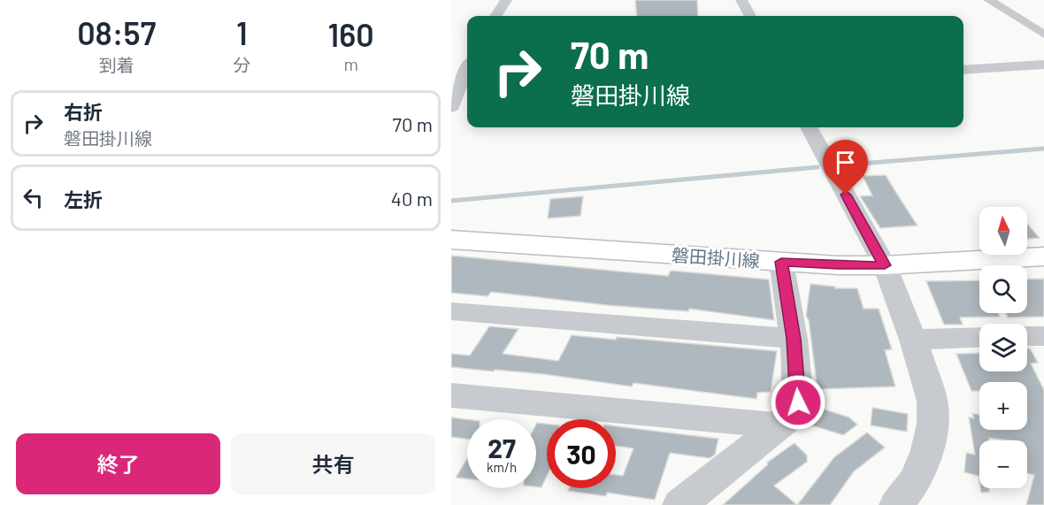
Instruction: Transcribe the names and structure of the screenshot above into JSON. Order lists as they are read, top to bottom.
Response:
{
  "streets": {
    "main road": ["磐田掛川線"]
  },
  "north": "top",
  "page": {
    "eta": [
      "08:57",
      "到着",
      "1",
      "分",
      "160",
      "m"
    ],
    "turn": ["70 m", "磐田掛川線"],
    "list": [
      {
        "name": "右折",
        "note": "磐田掛川線",
        "value": "70 m"
      },
      {
        "name": "左折",
        "value": "40 m"
      }
    ],
    "map_buttons": ["+", "−"],
    "speed": "27 km/h",
    "limit": "30",
    "buttons": ["終了", "共有"]
  }
}
